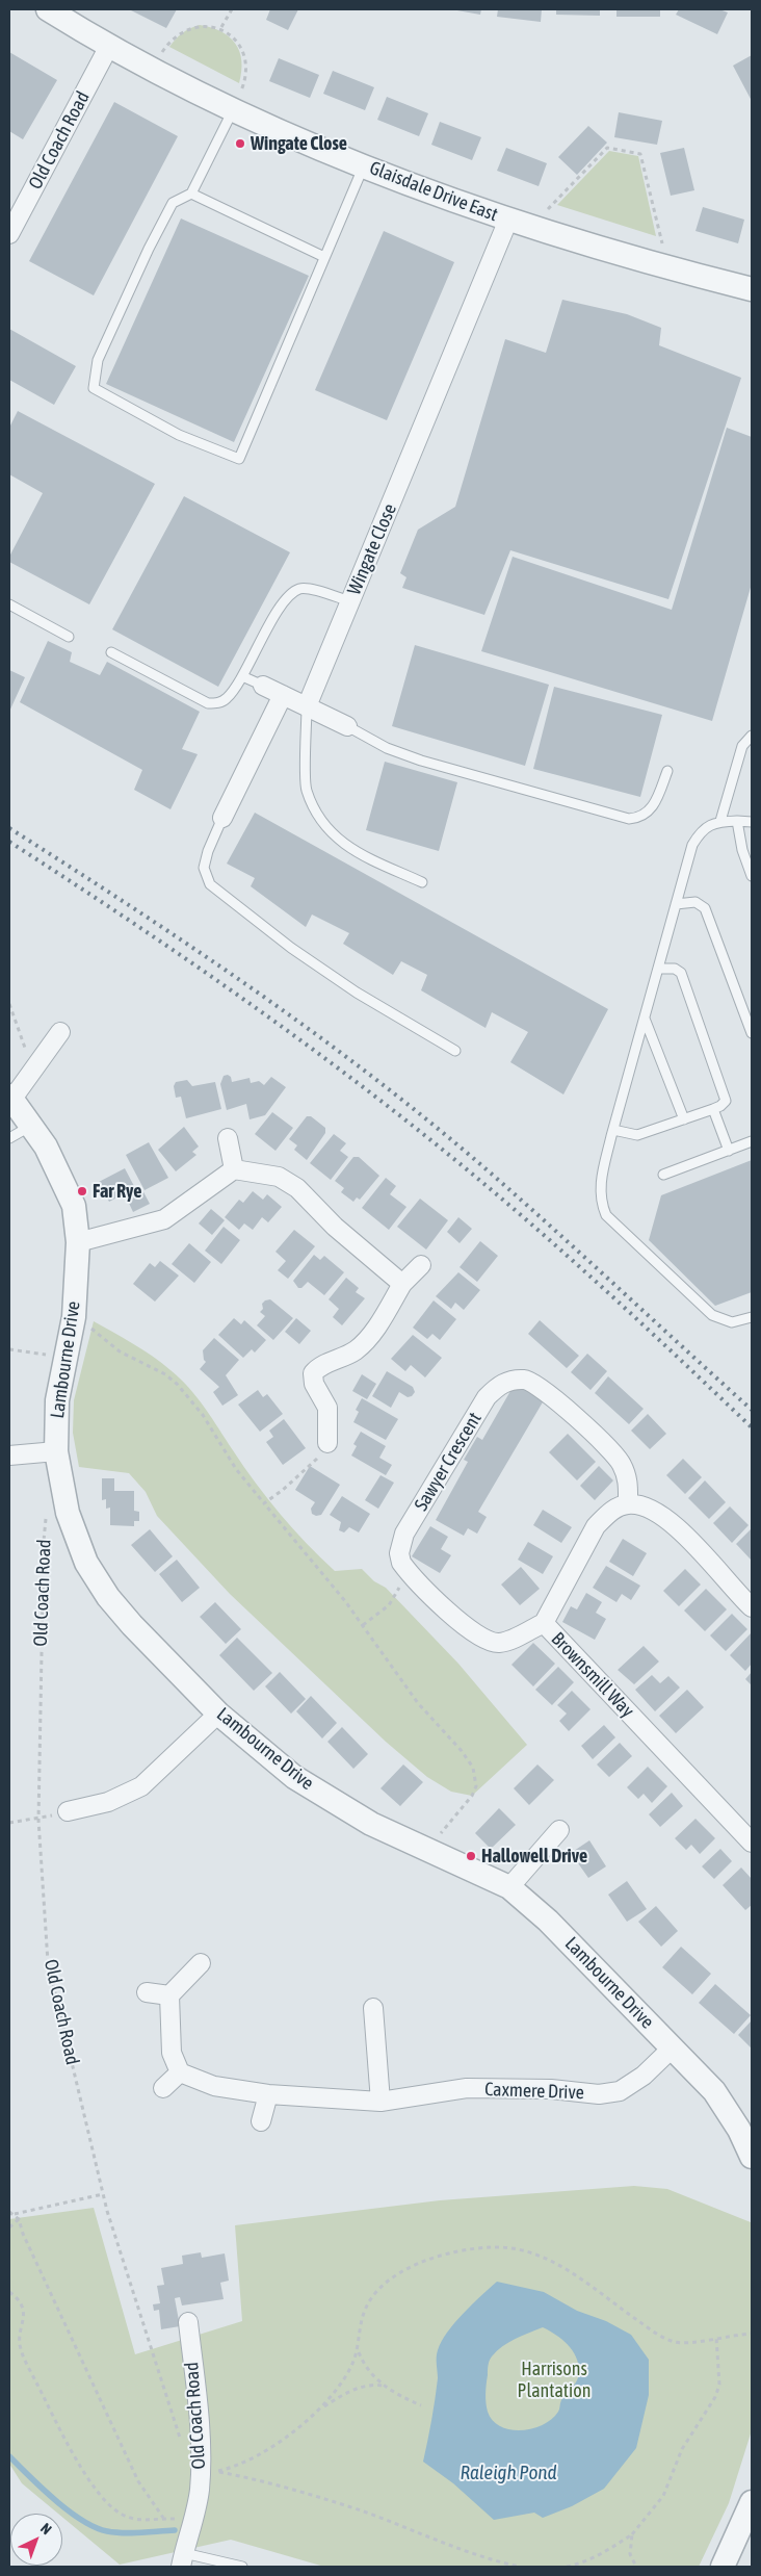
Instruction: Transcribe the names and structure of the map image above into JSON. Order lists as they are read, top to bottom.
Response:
{
  "streets": {
    "street": [
      "Old Coach Road",
      "Glaisdale Drive East",
      "Wingate Close",
      "Lambourne Drive",
      "Sawyer Crescent",
      "Brownsmill Way",
      "Caxmere Drive"
    ]
  },
  "crossings": [
    ["Old Coach Road", "Glaisdale Drive East"],
    ["Old Coach Road", "Lambourne Drive"],
    ["Glaisdale Drive East", "Wingate Close"],
    ["Lambourne Drive", "Caxmere Drive"],
    ["Sawyer Crescent", "Brownsmill Way"]
  ],
  "water": ["Raleigh Pond"],
  "parks": ["Harrisons Plantation"],
  "places": ["Wingate Close", "Far Rye", "Hallowell Drive"],
  "north": "top right"
}
